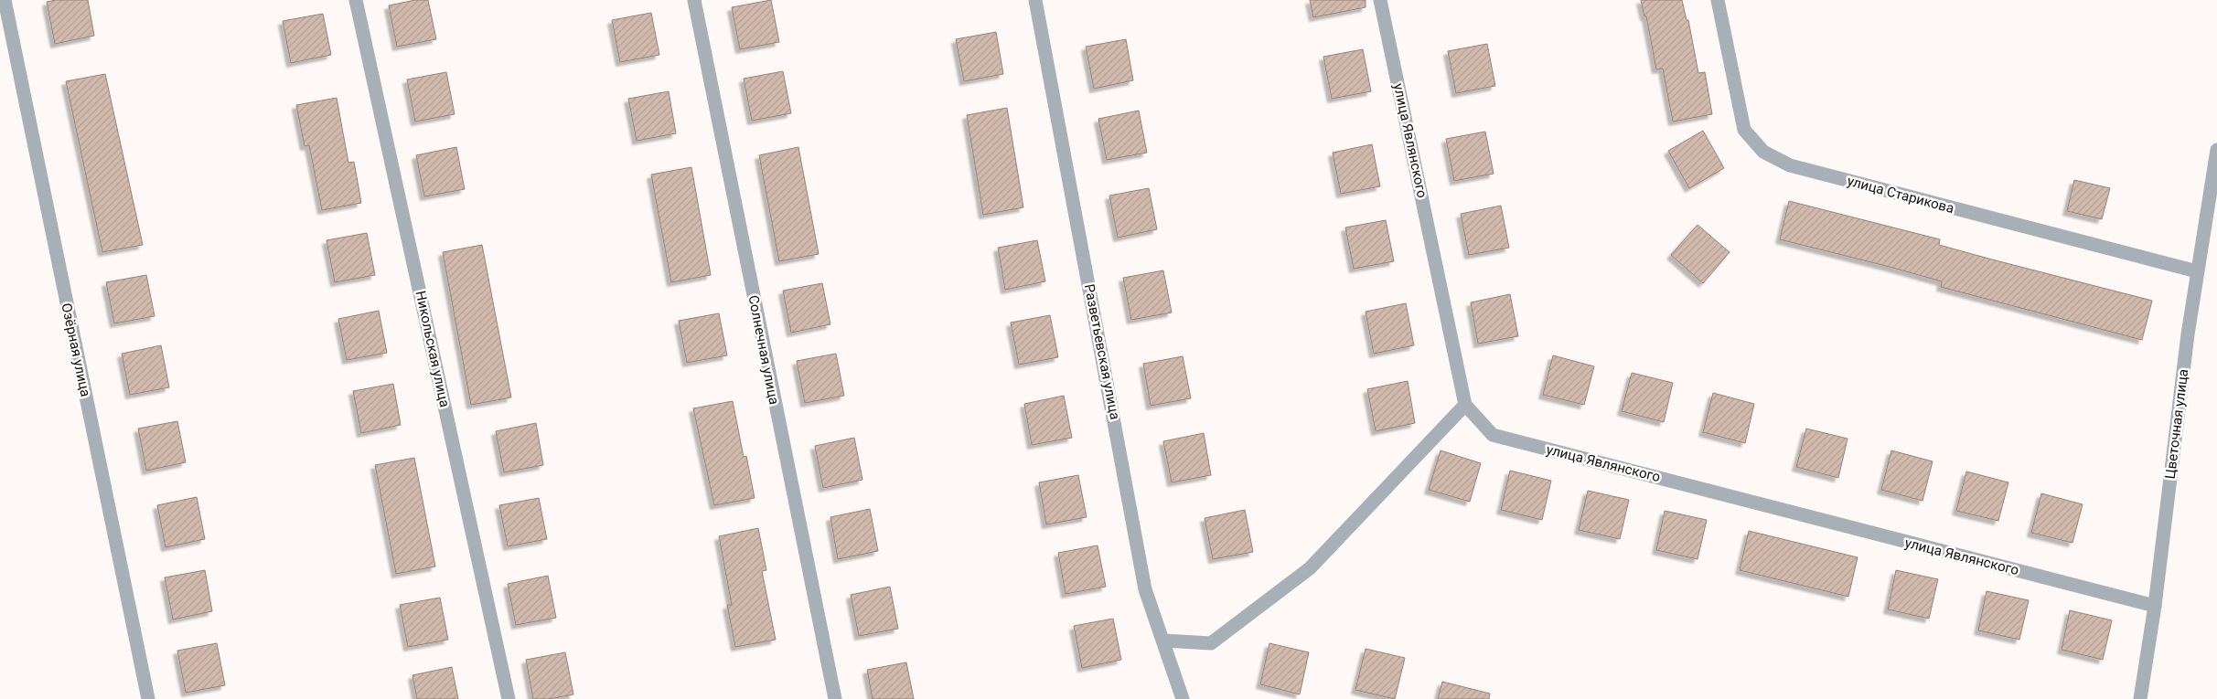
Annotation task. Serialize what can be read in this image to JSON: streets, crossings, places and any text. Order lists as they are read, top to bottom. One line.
{"streets":{"street":["улица Являнского","улица Старикова","Никольская улица","Озёрная улица","Солнечная улица","Разветьевская улица","Цветочная улица"]},"crossings":[["улица Являнского","Цветочная улица"],["улица Старикова","Цветочная улица"]]}
